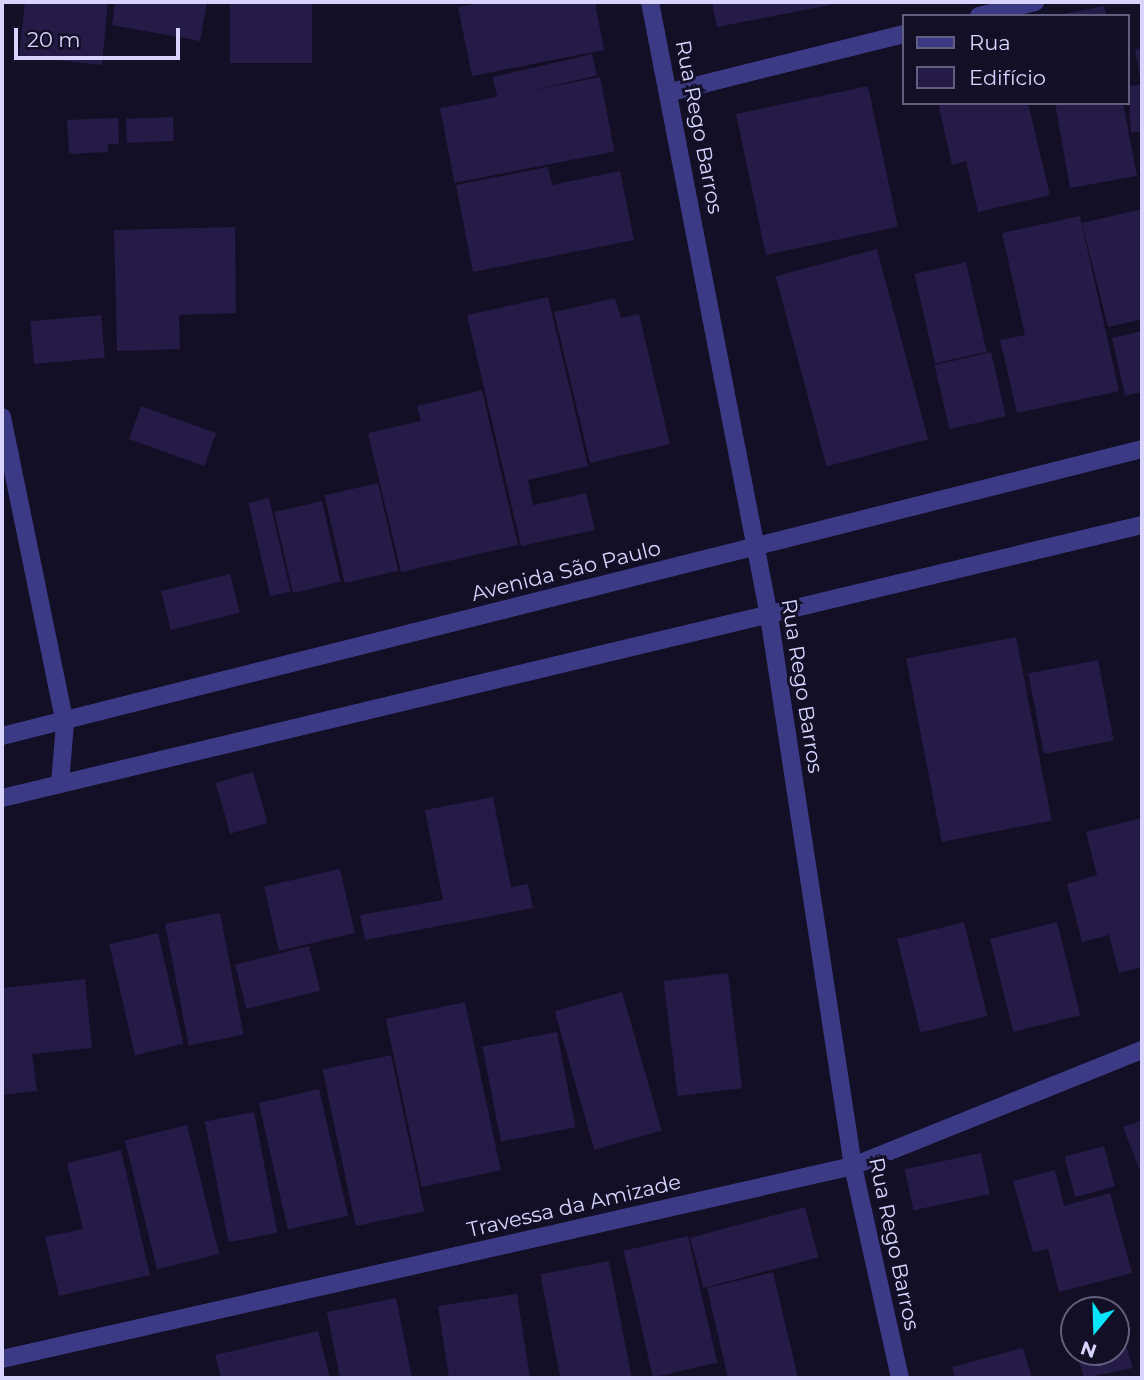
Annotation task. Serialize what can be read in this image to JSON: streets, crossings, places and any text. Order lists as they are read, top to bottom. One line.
{"streets":{"street":["Rua Rego Barros","Avenida São Paulo","Travessa da Amizade"]},"crossings":[["Rua Rego Barros","Avenida São Paulo"],["Rua Rego Barros","Travessa da Amizade"]],"legend":["Rua","Edifício"],"scale_bar":"20 m","north":"bottom"}
